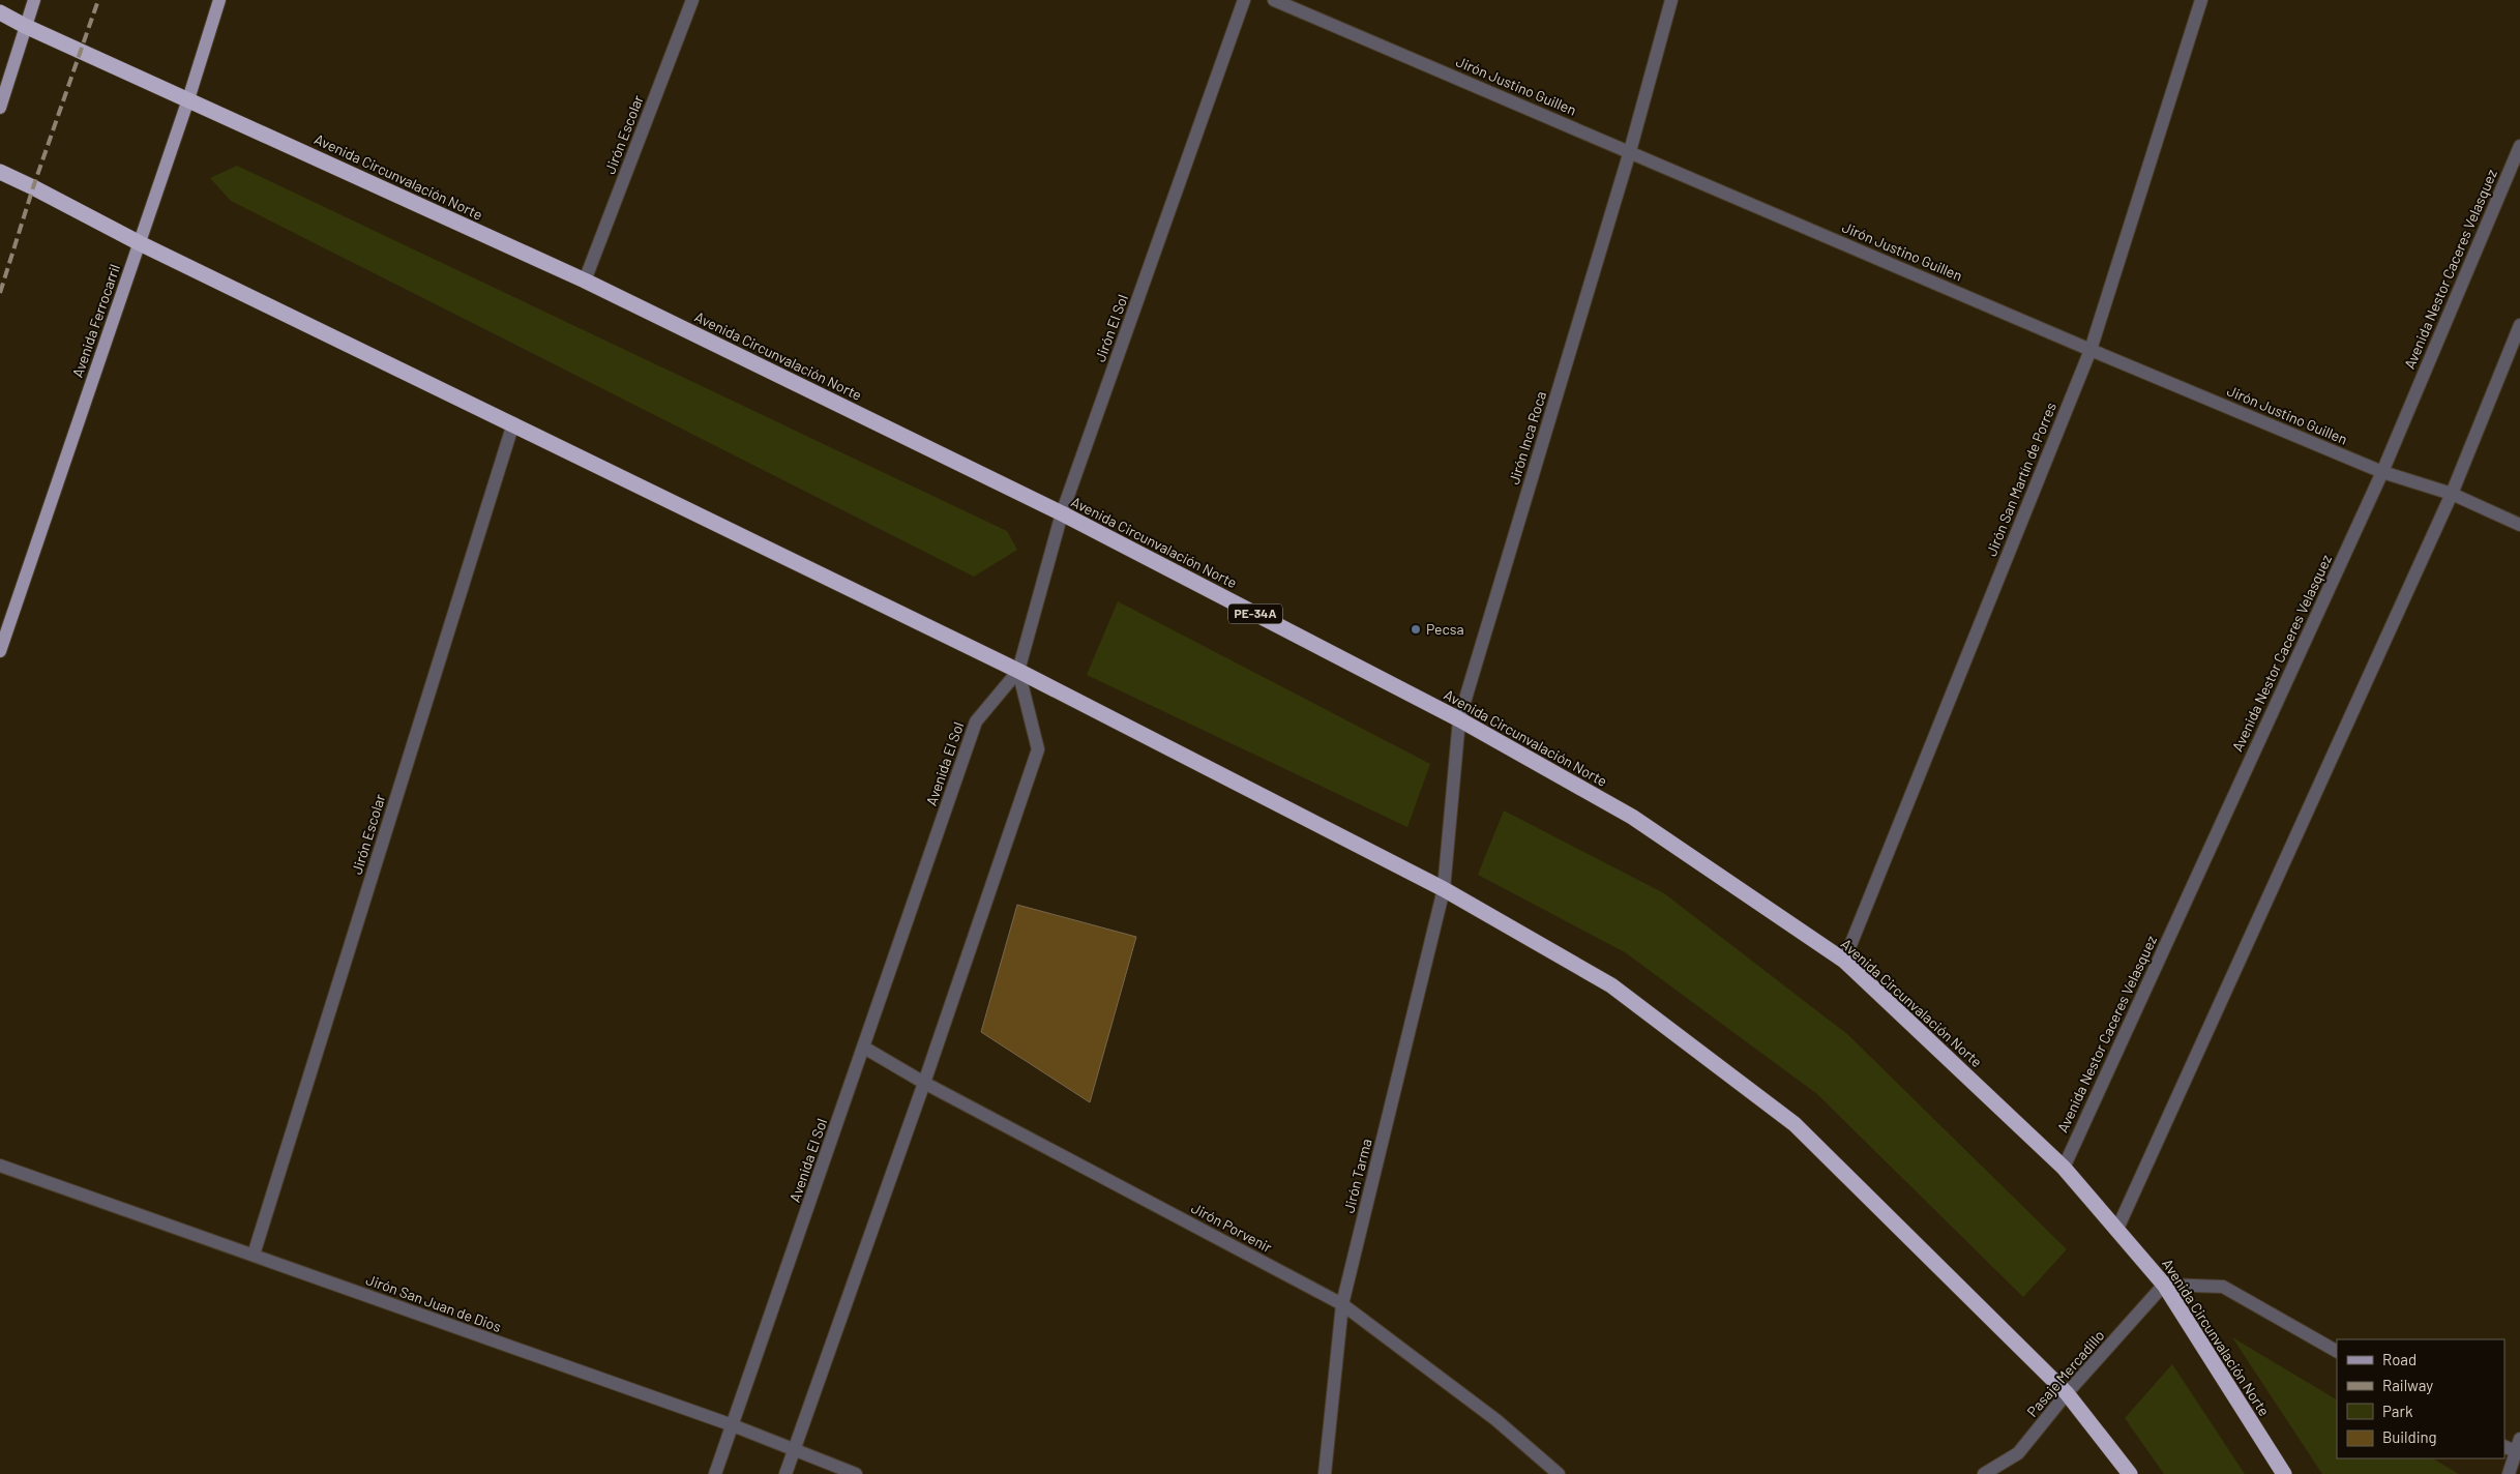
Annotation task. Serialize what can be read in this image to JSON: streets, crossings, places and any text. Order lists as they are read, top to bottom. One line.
{"streets":{"highway":["Avenida Circunvalación Norte","PE-34A"],"main road":["Avenida Ferrocarril"],"street":["Jirón Justino Guillen","Jirón Escolar","Avenida Nestor Caceres Velasquez","Jirón El Sol","Jirón Inca Roca","Jirón San Martín de Porres","Avenida El Sol","Jirón Tarma","Jirón Porvenir","Jirón San Juan de Dios","Pasaje Mercadillo"]},"crossings":[["Jirón Justino Guillen","Avenida Nestor Caceres Velasquez"],["Jirón Justino Guillen","Jirón Inca Roca"],["Jirón Justino Guillen","Jirón San Martín de Porres"],["Jirón Escolar","Avenida Circunvalación Norte"],["Jirón Escolar","Jirón San Juan de Dios"],["Avenida Circunvalación Norte","Avenida Nestor Caceres Velasquez"],["Avenida Circunvalación Norte","Avenida Ferrocarril"],["Avenida Circunvalación Norte","Jirón El Sol"],["Avenida Circunvalación Norte","Jirón Inca Roca"],["Avenida Circunvalación Norte","Jirón San Martín de Porres"],["Avenida Circunvalación Norte","Pasaje Mercadillo"],["Jirón El Sol","Avenida El Sol"],["Jirón Inca Roca","Jirón Tarma"],["Avenida El Sol","Jirón Porvenir"],["Avenida El Sol","Jirón San Juan de Dios"],["Jirón Tarma","Jirón Porvenir"]],"places":["Pecsa"],"legend":["Road","Railway","Park","Building"]}
